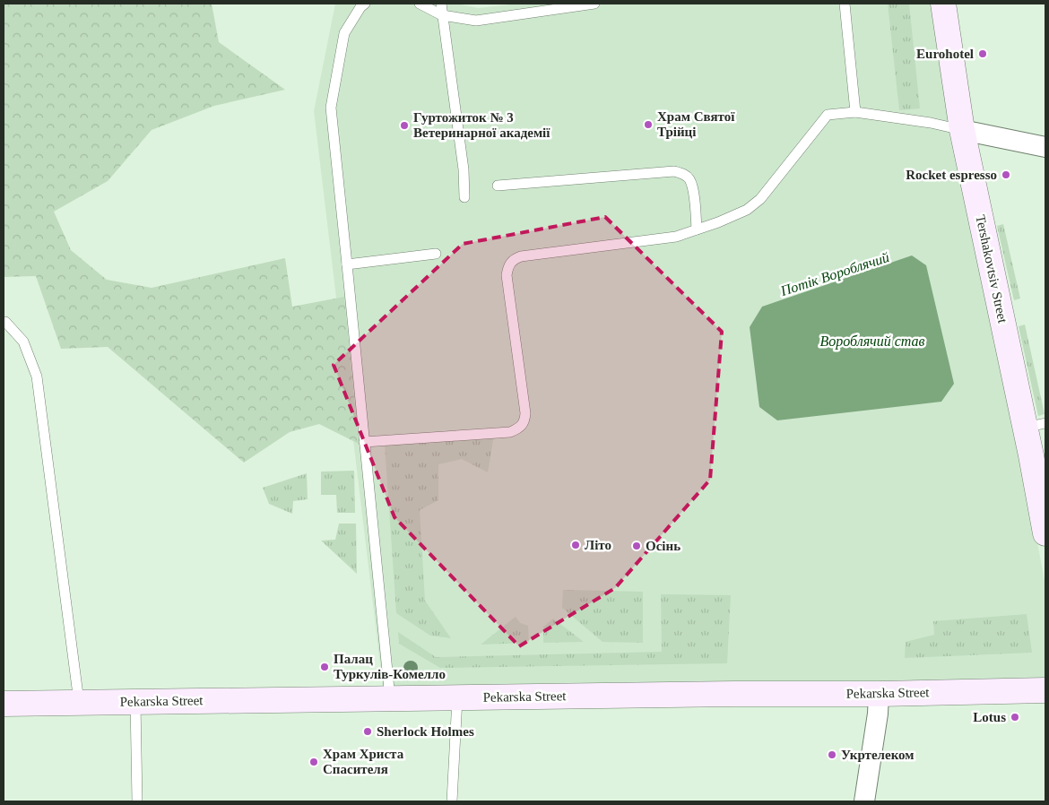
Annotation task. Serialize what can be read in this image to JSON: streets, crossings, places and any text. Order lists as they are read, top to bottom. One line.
{"streets":{"street":["Tershakovtsiv Street","Pekarska Street"]},"water":["Потік Вороблячий","Вороблячий став"],"places":["Eurohotel","Храм Святої Трійці","Гуртожиток № 3 Ветеринарної академії","Rocket espresso","Літо","Осінь","Палац Туркулів-Комелло","Lotus","Sherlock Holmes","Укртелеком","Храм Христа Спасителя"]}
